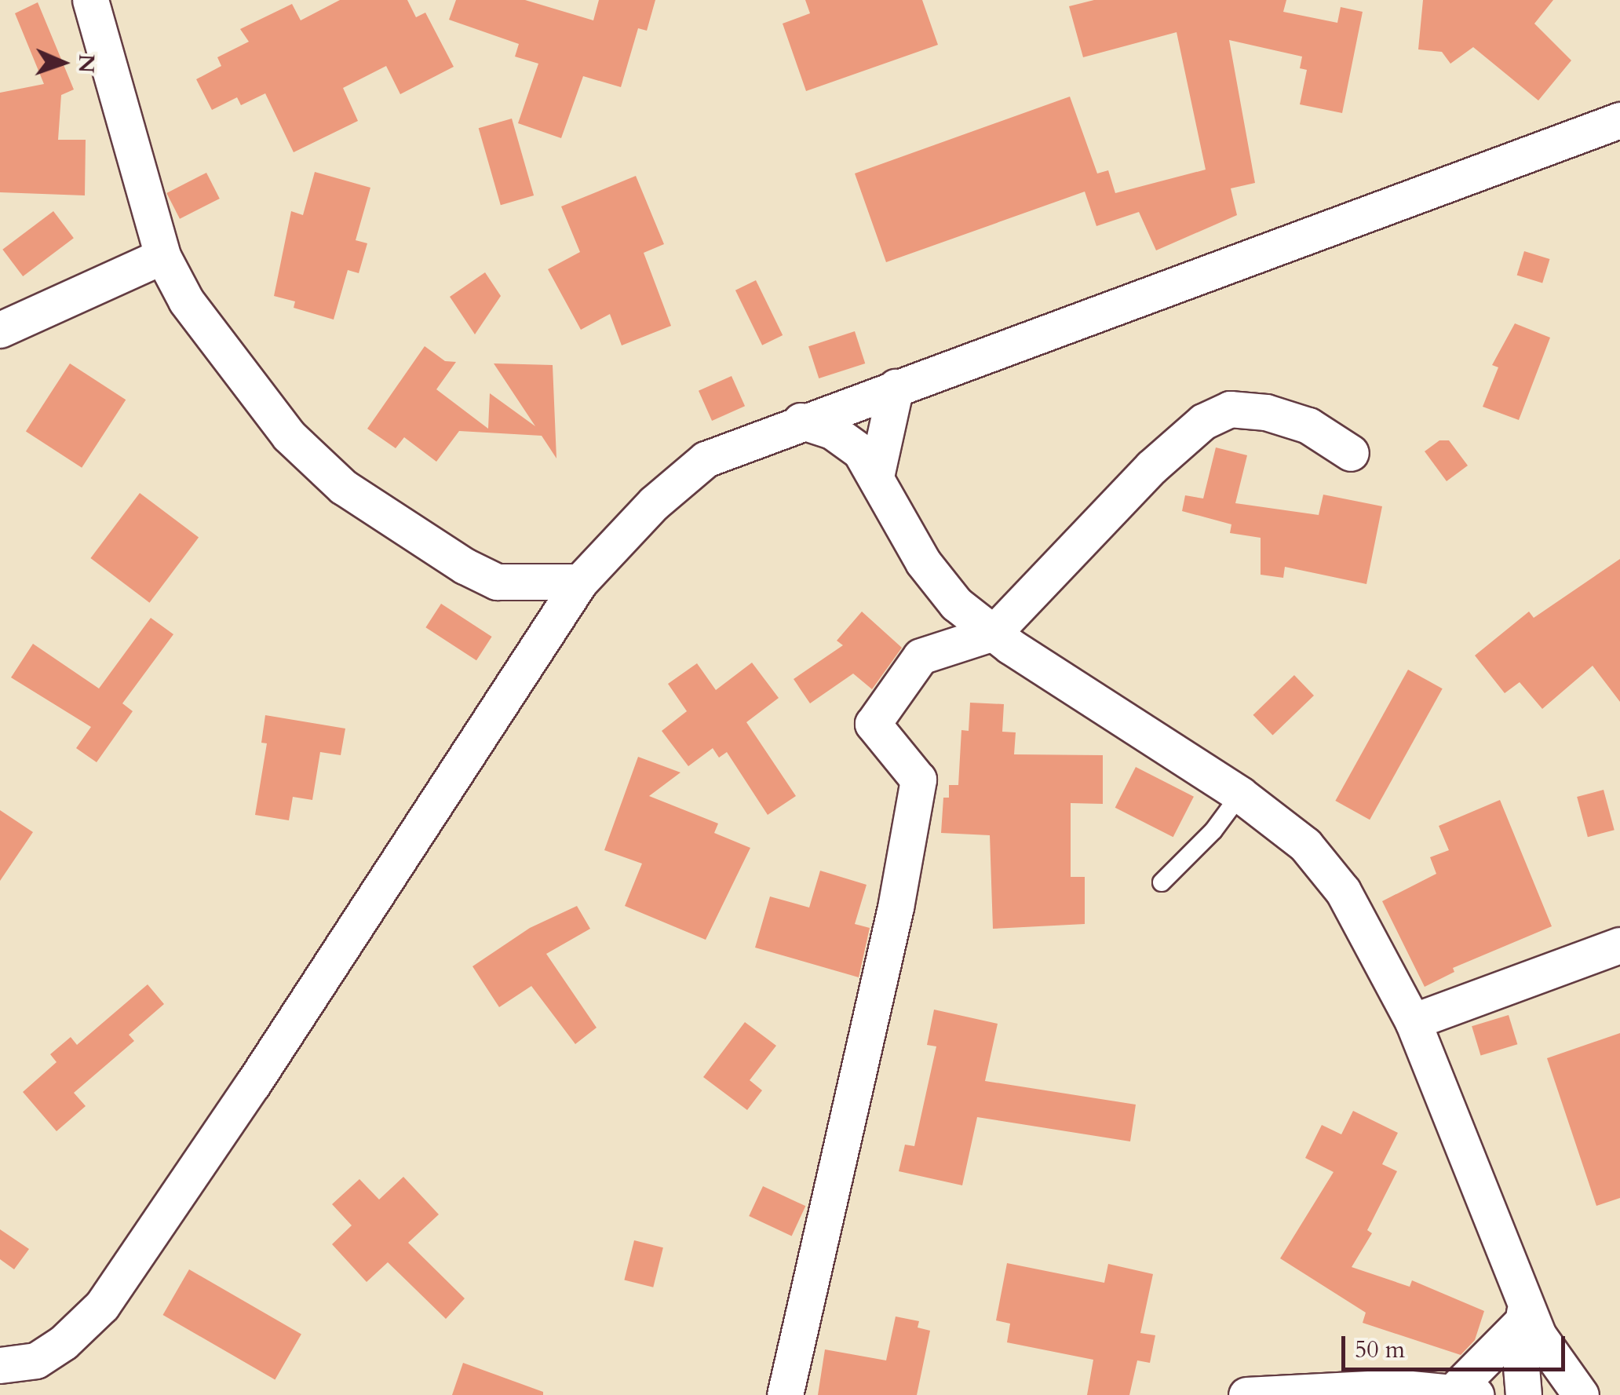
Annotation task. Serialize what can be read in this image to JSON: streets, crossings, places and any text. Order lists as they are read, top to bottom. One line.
{"scale_bar":"50 m","north":"right"}
